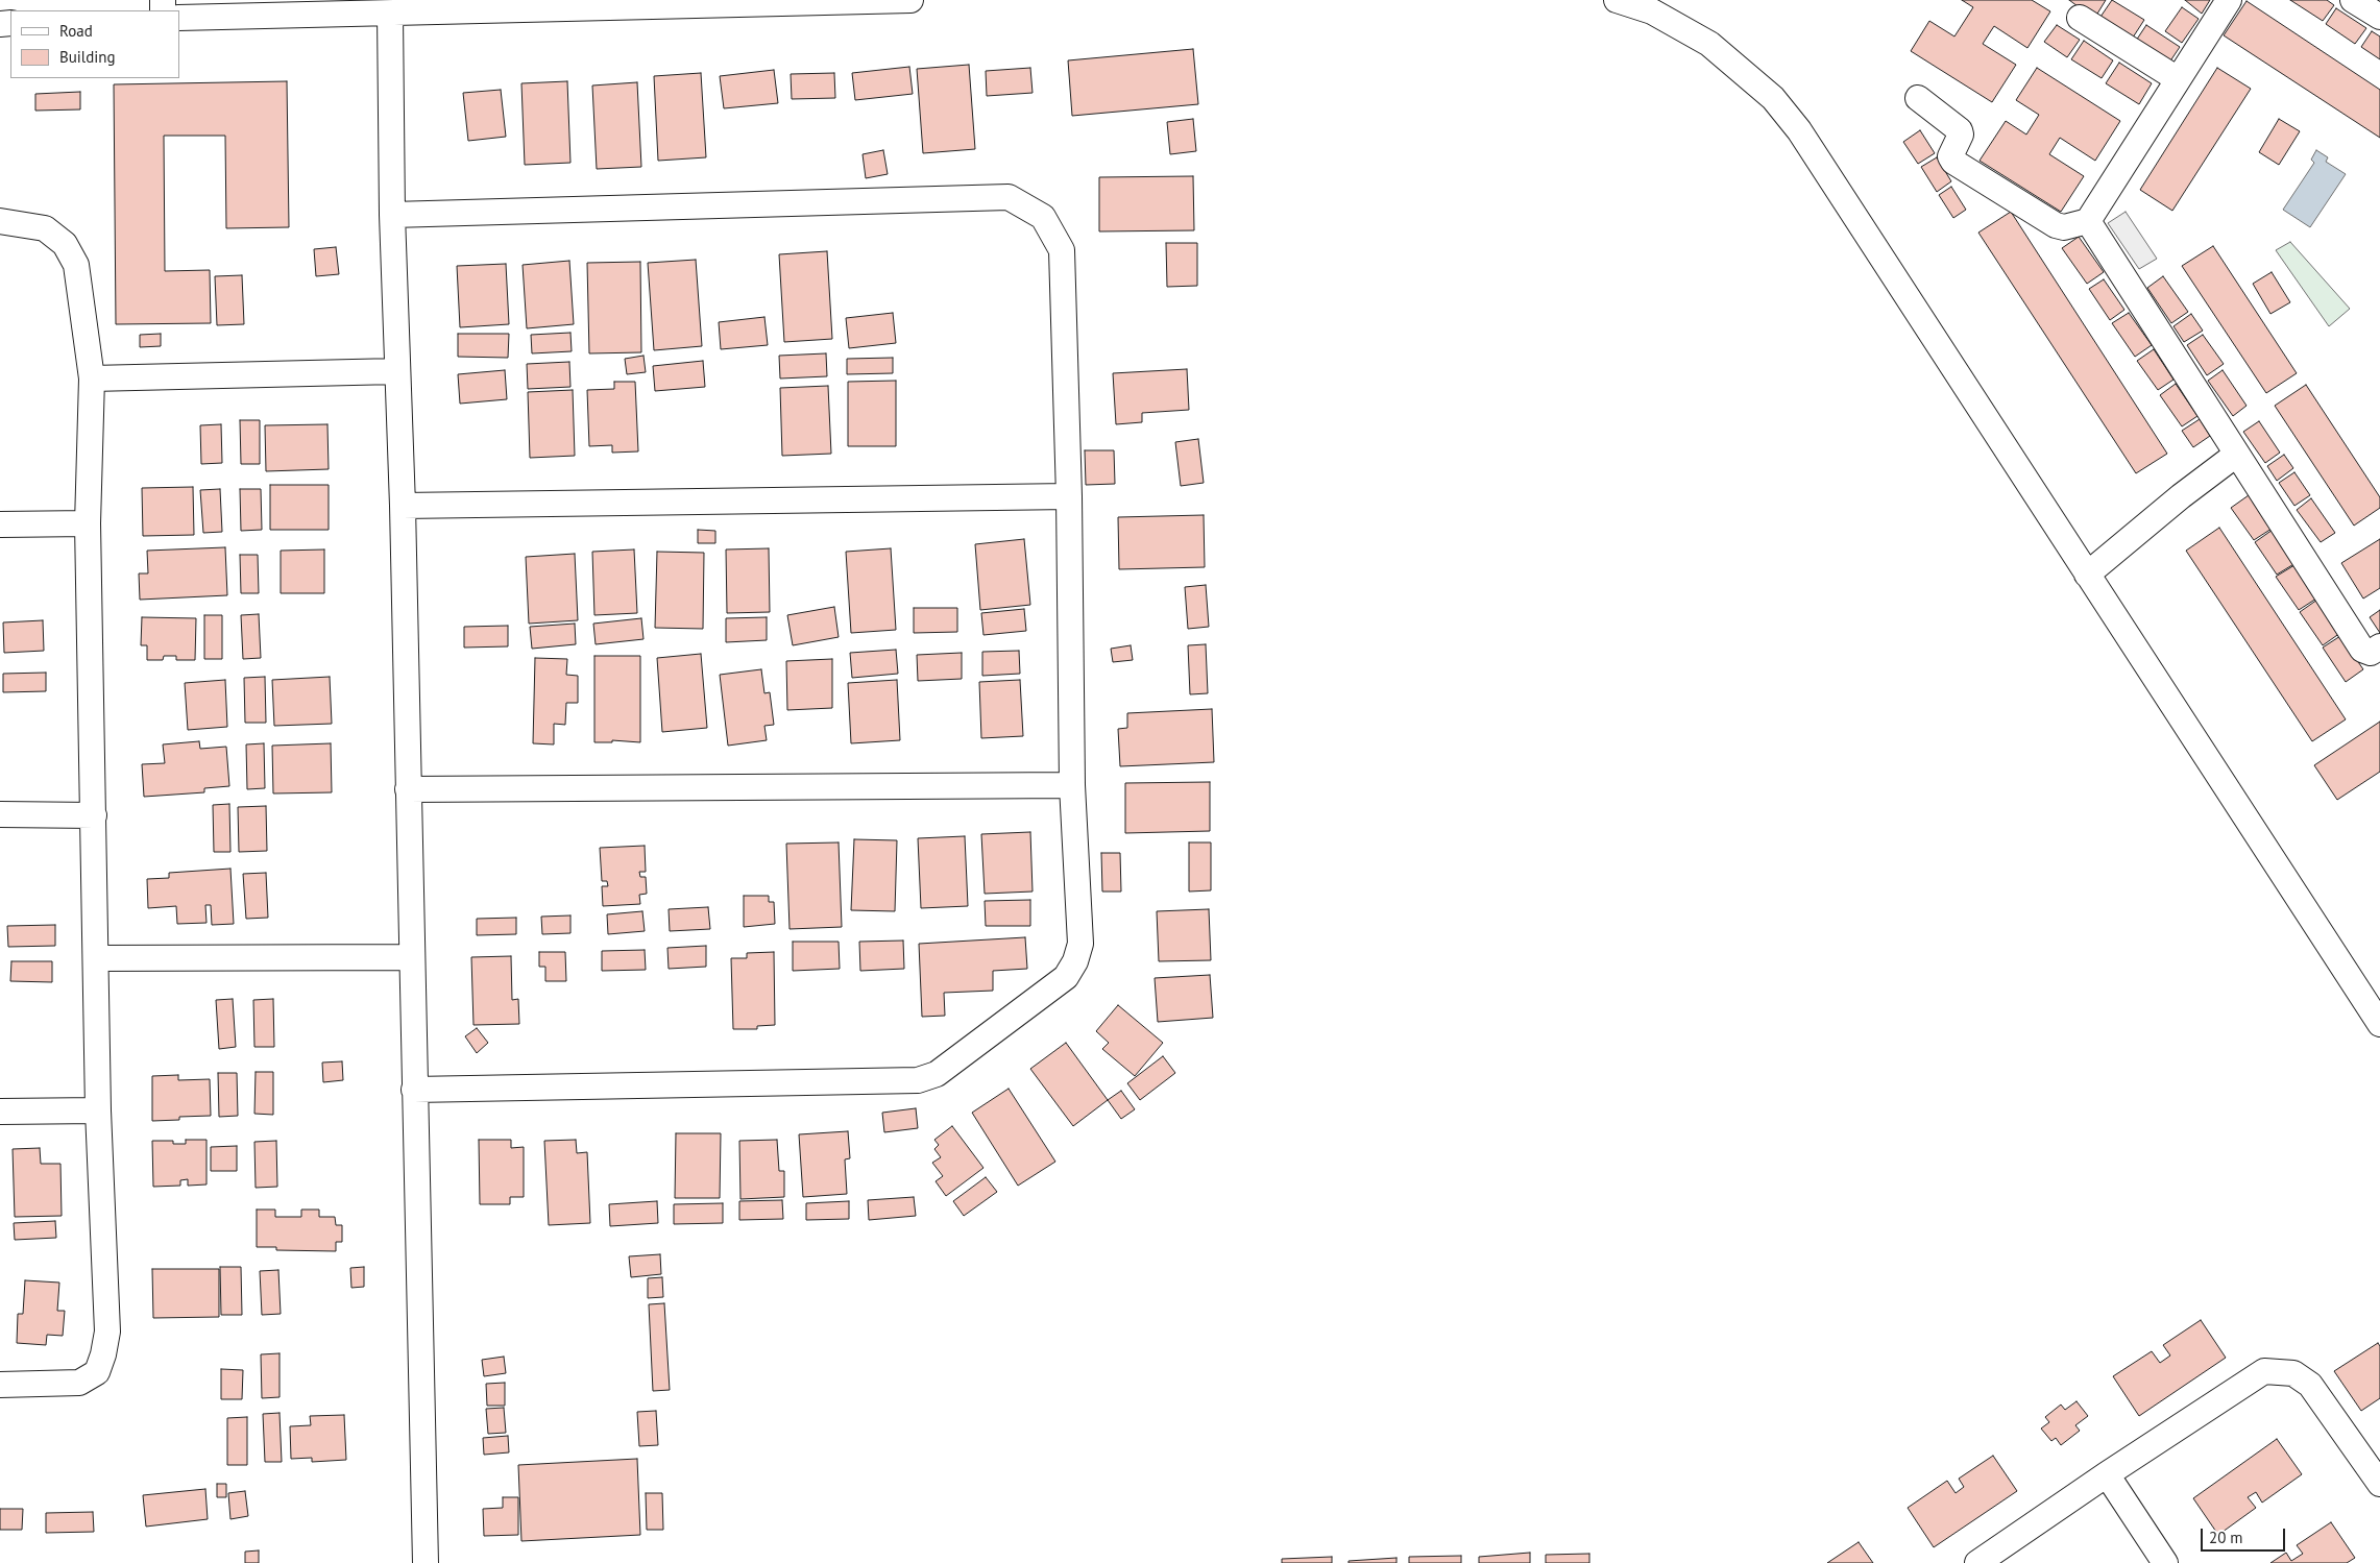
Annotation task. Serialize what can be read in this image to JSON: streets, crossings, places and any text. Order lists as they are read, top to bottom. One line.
{"legend":["Road","Building"],"scale_bar":"20 m"}
